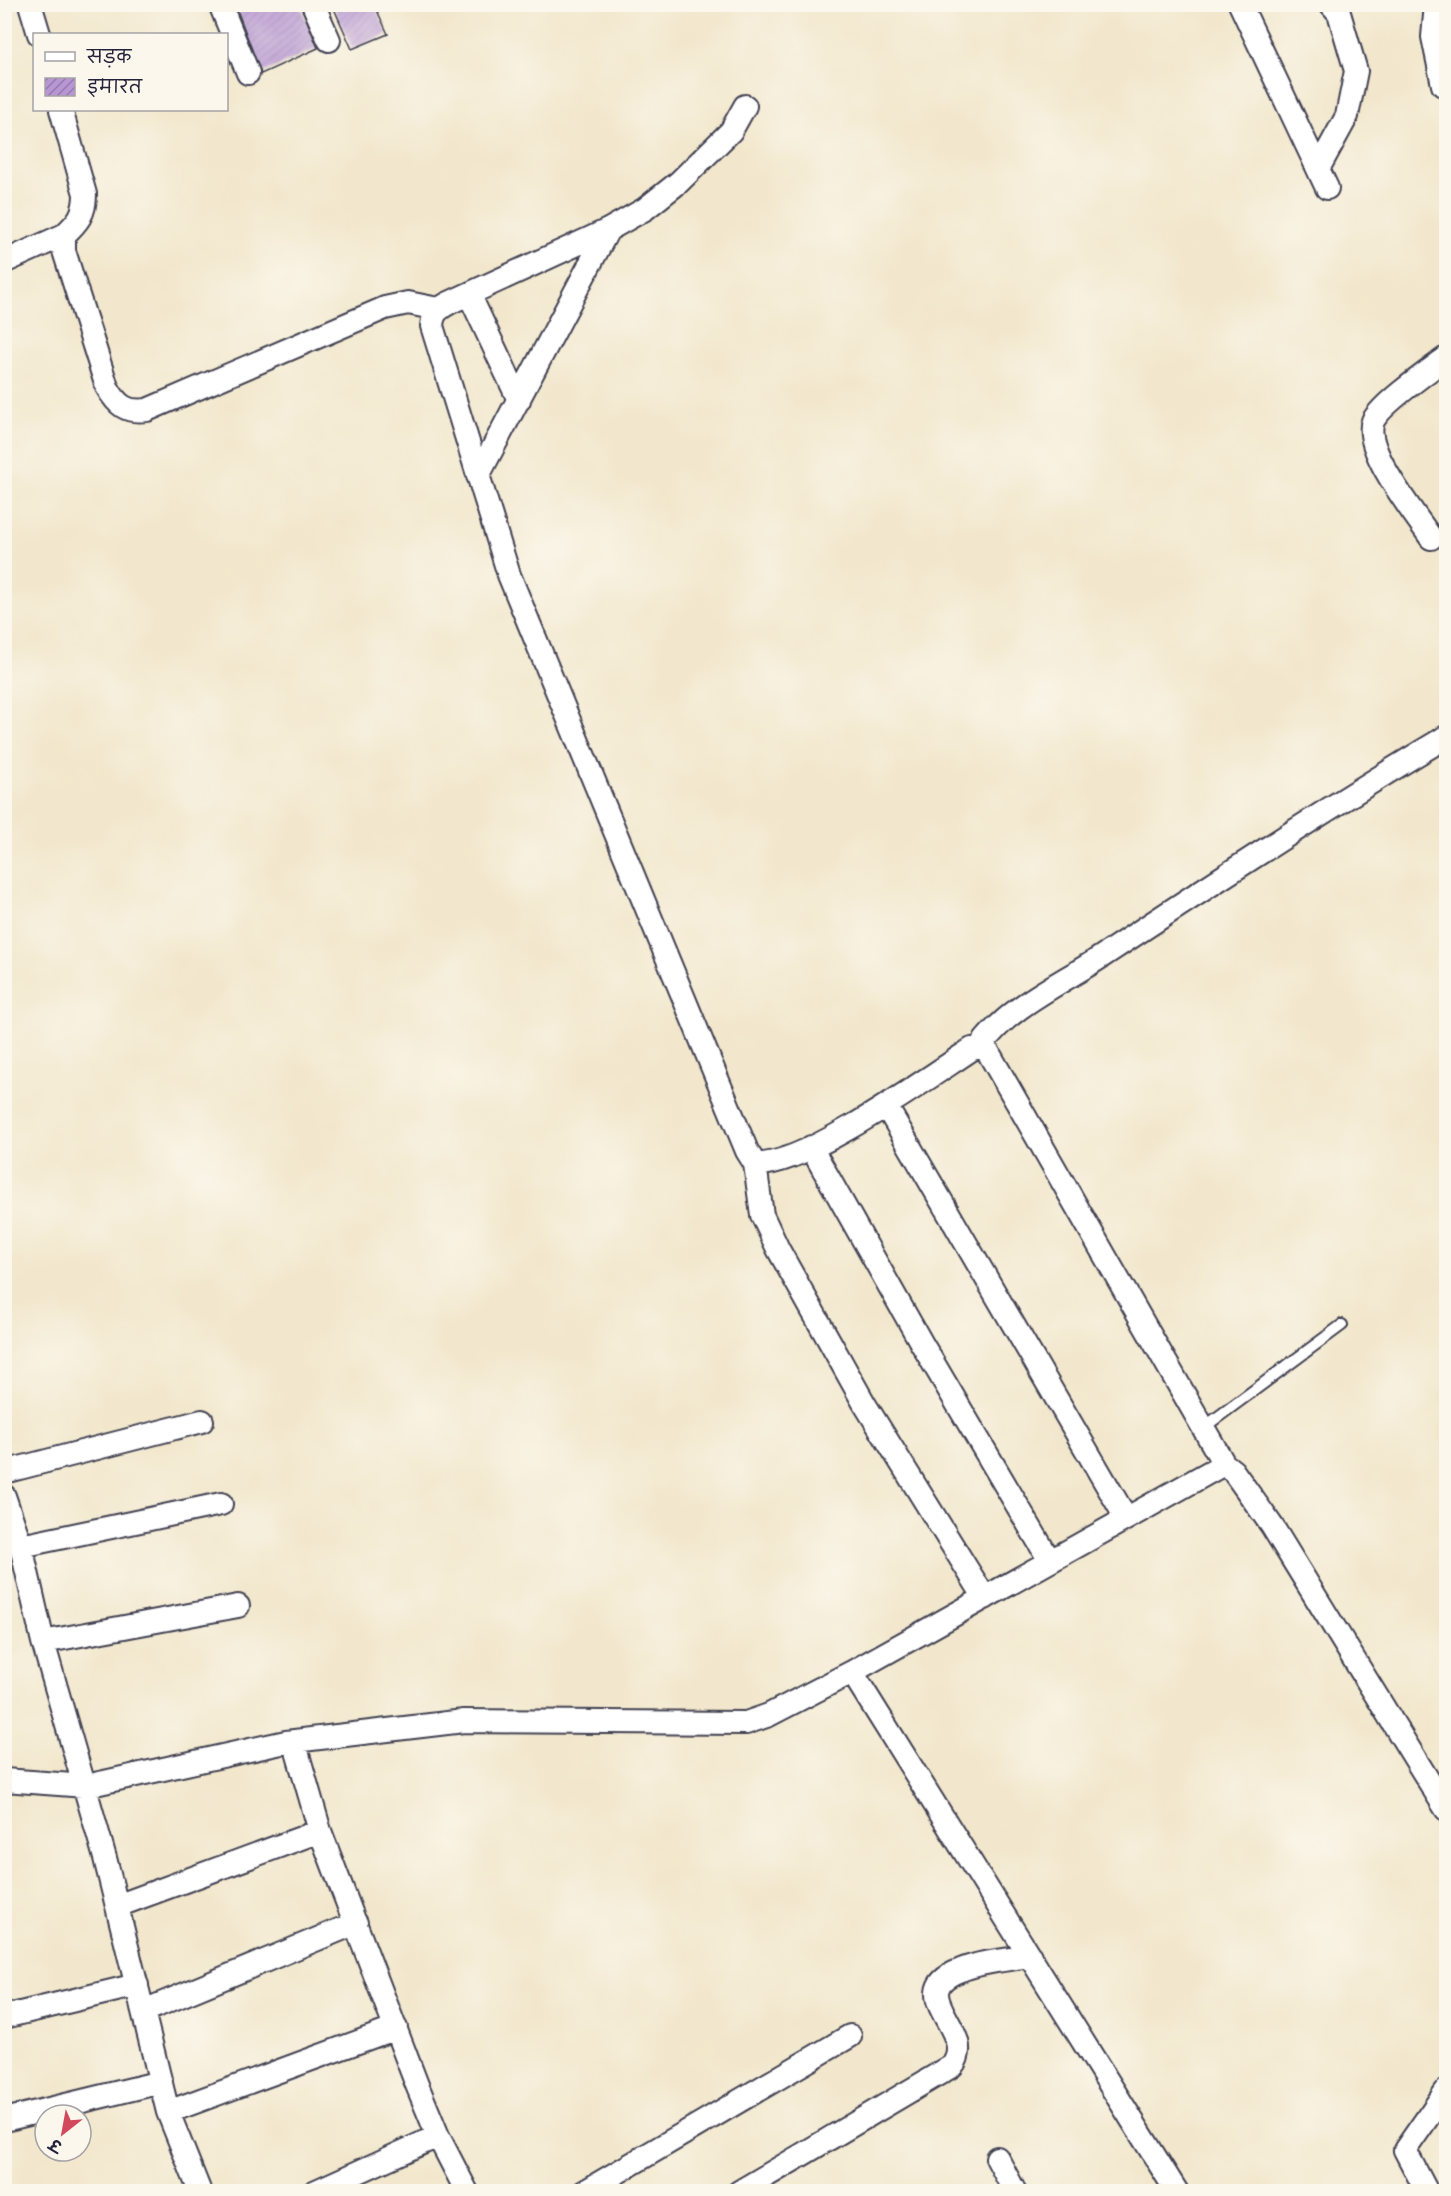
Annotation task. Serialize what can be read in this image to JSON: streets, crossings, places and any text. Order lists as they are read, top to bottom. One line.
{"legend":["सड़क","इमारत"],"north":"bottom left"}
